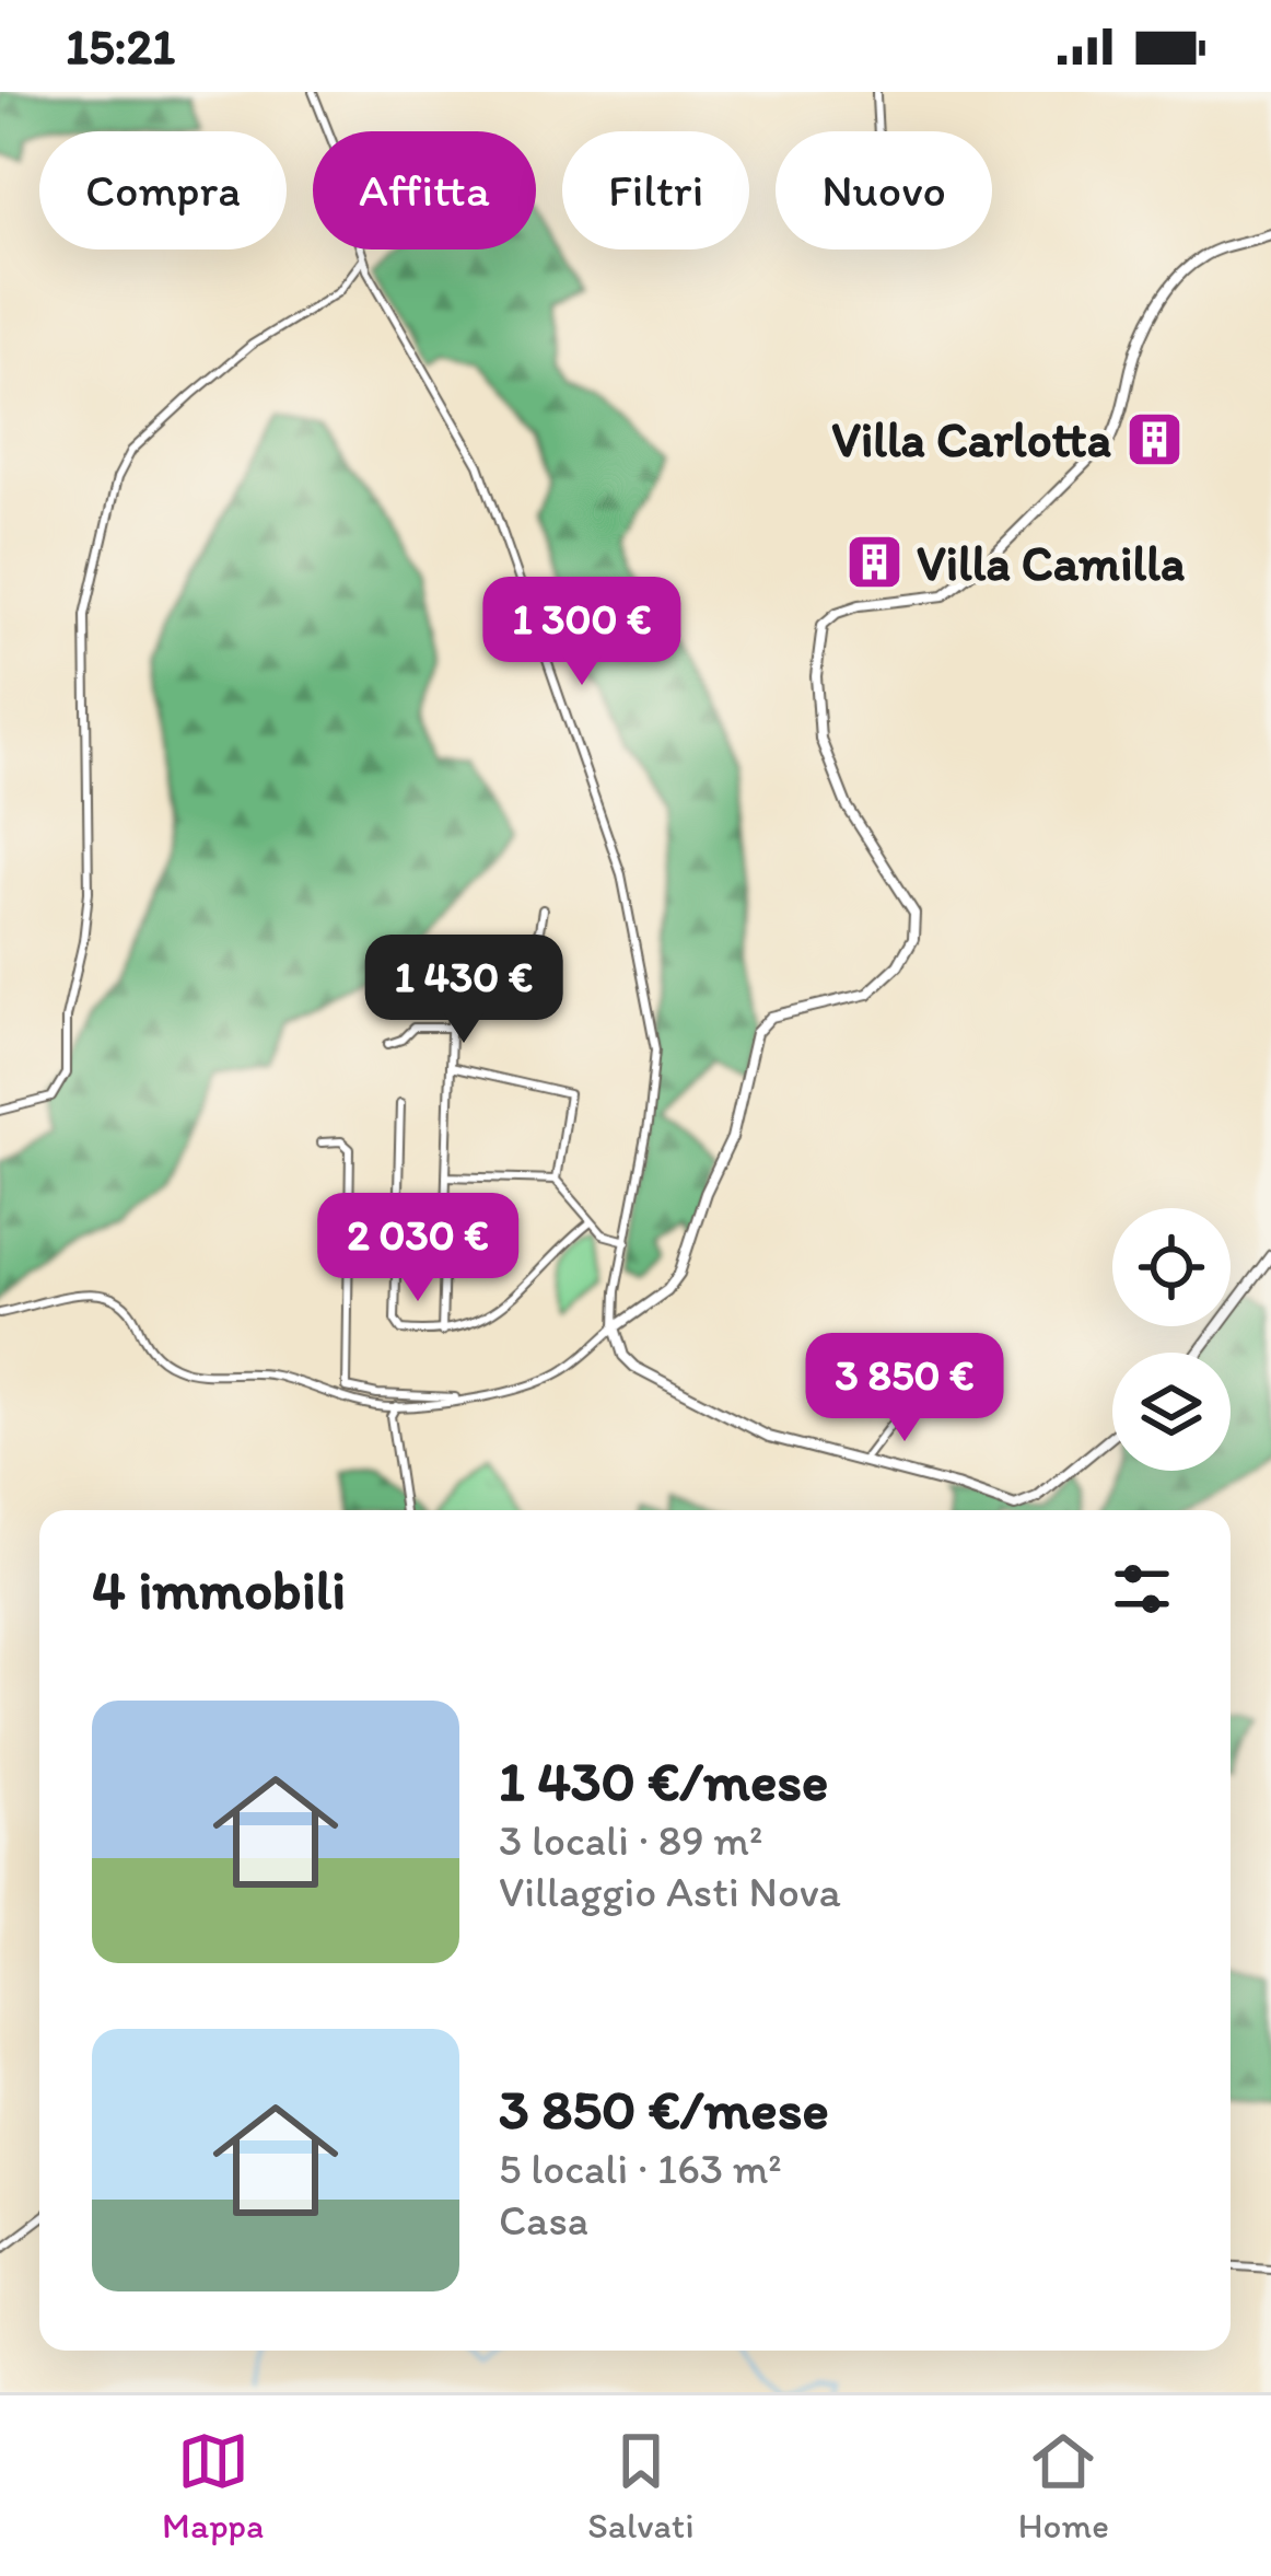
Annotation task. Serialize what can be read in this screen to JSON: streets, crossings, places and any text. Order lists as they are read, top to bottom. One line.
{"places":{"building":["Villa Carlotta","Villa Camilla"]},"page":{"status":"15:21","chip":["Compra","Affitta","Filtri","Nuovo"],"price":["1 300 €","1 430 €","2 030 €","3 850 €"],"heading":"4 immobili","list":[{"name":"1 430 €/mese","note":"3 locali · 89 m² · Villaggio Asti Nova"},{"name":"3 850 €/mese","note":"5 locali · 163 m² · Casa"}],"tabs":["Mappa","Salvati","Home"]}}
